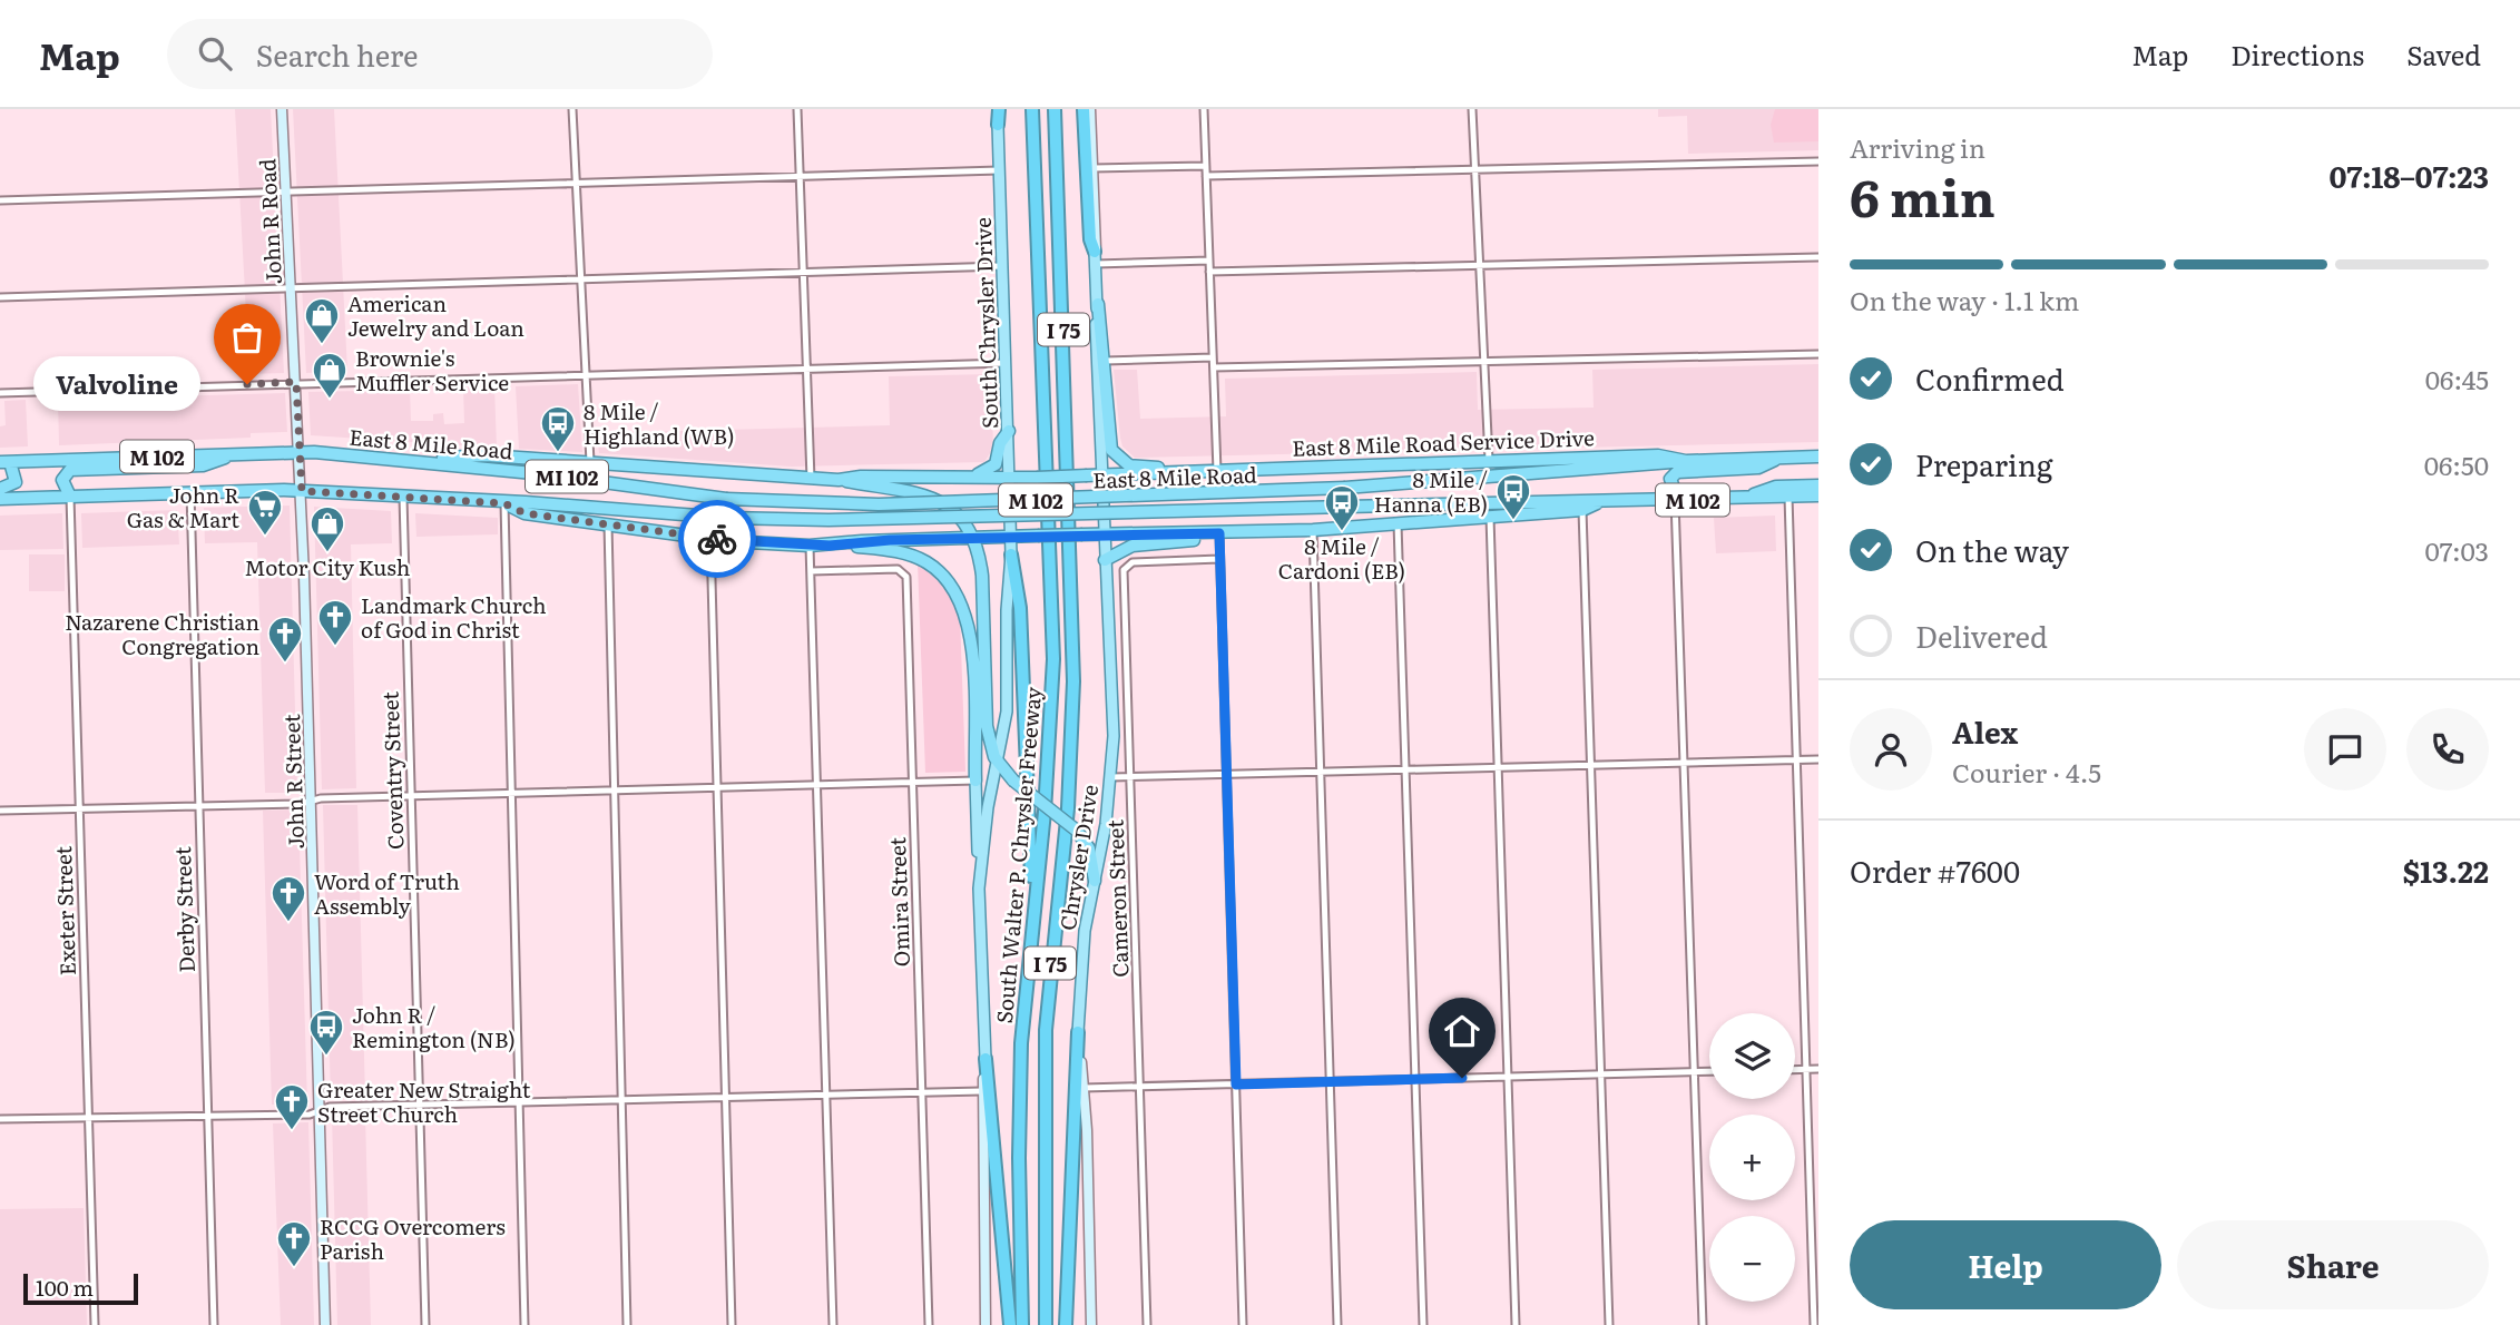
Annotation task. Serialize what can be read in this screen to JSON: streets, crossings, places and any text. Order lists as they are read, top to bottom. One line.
{"streets":{"highway":["I 75","East 8 Mile Road Service Drive","East 8 Mile Road","M 102","MI 102","South Walter P. Chrysler Freeway"],"main road":["John R Road","South Chrysler Drive","John R Street","Chrysler Drive"],"street":["Coventry Street","Cameron Street","Omira Street","Derby Street","Exeter Street"]},"crossings":[["John R Road","East 8 Mile Road"],["John R Road","M 102"],["John R Road","John R Street"],["South Chrysler Drive","East 8 Mile Road Service Drive"],["South Chrysler Drive","East 8 Mile Road"],["East 8 Mile Road Service Drive","East 8 Mile Road"],["East 8 Mile Road Service Drive","Chrysler Drive"],["East 8 Mile Road","M 102"],["East 8 Mile Road","MI 102"],["East 8 Mile Road","Chrysler Drive"],["M 102","MI 102"],["M 102","Coventry Street"],["M 102","John R Street"],["M 102","Derby Street"],["M 102","Exeter Street"]],"places":{"shop":["American Jewelry and Loan","Brownie's Muffler Service","Motor City Kush"],"other":["Valvoline"],"bus stop":["8 Mile / Highland (WB)","8 Mile / Hanna (EB)","8 Mile / Cardoni (EB)","John R / Remington (NB)"],"supermarket":["John R Gas & Mart"],"church":["Landmark Church of God in Christ","Nazarene Christian Congregation","Word of Truth Assembly","Greater New Straight Street Church","RCCG Overcomers Parish"]},"scale_bar":"100 m","page":{"header":"Map","search":"Search here","nav":["Map","Directions","Saved"],"heading":["6 min","Arriving in","07:18–07:23"],"panel":["Alex","Courier · 4.5","Order #7600","$13.22"],"bar":"On the way · 1.1 km","list":[["Confirmed","06:45"],["Preparing","06:50"],["On the way","07:03"],"Delivered"],"bubble":"Valvoline","map_buttons":["+","−"],"buttons":["Help","Share"],"scale":"100 m"}}
